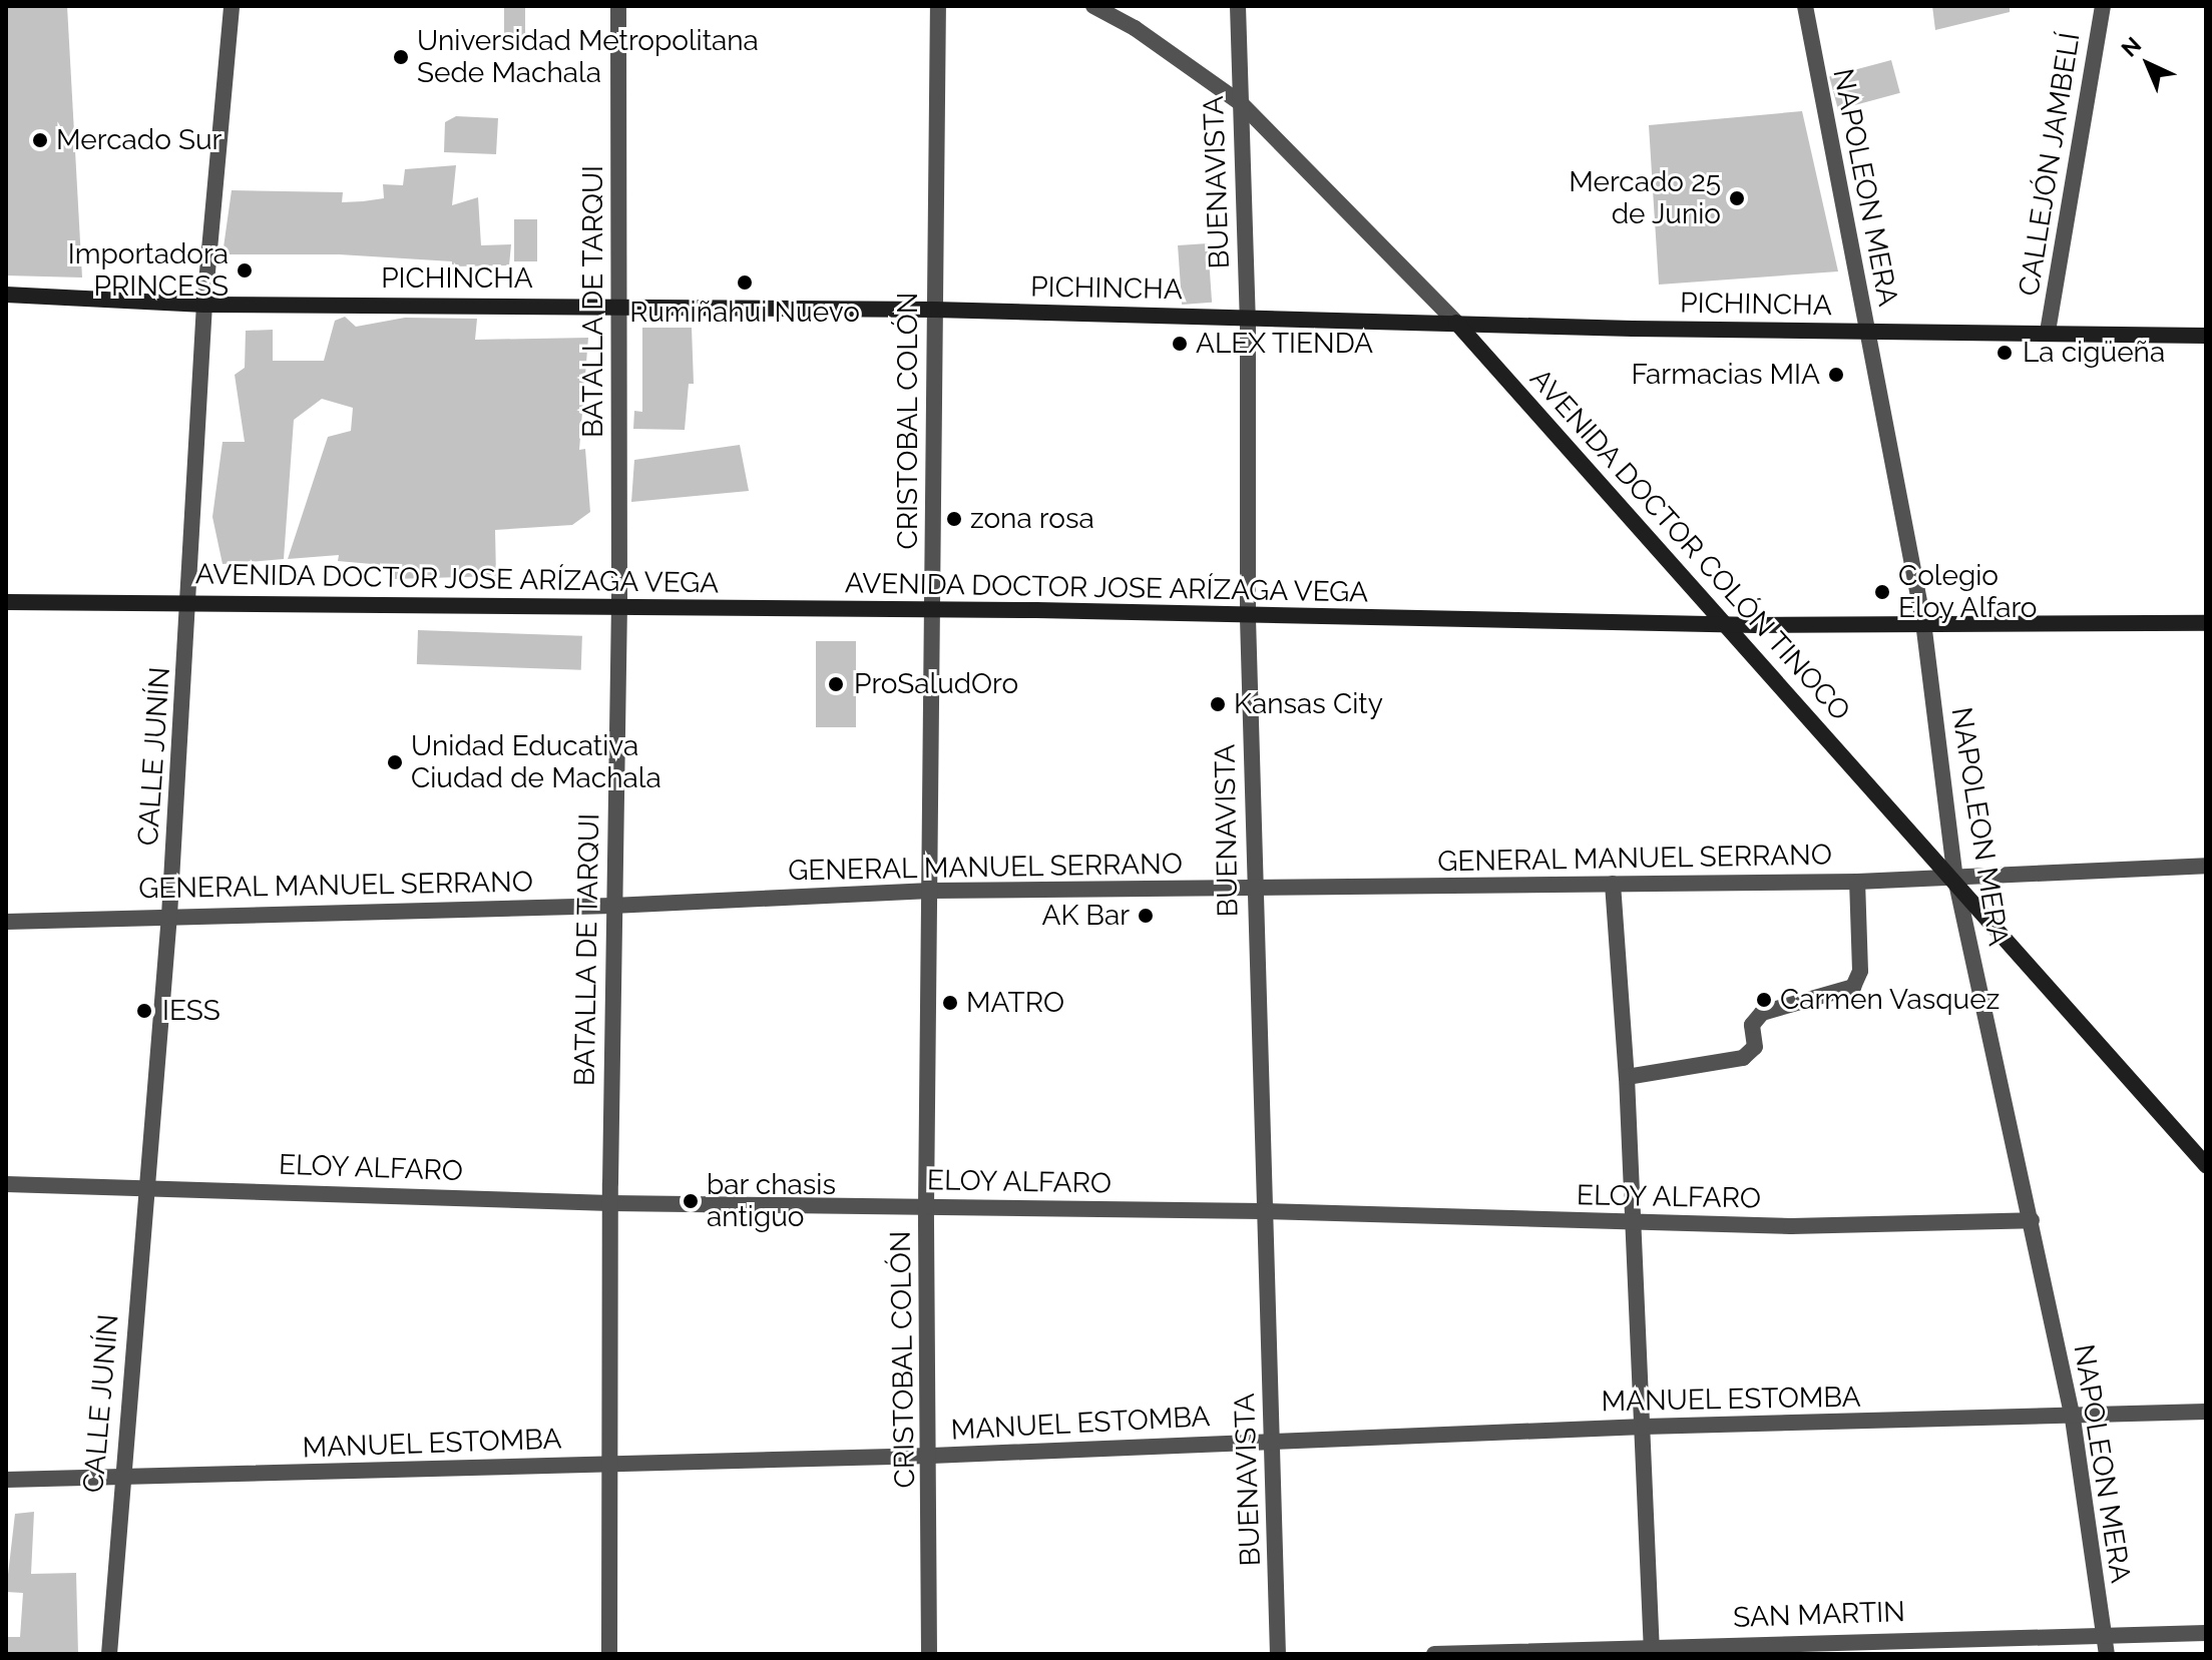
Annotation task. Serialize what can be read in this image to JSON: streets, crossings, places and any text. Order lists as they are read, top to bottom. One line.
{"streets":{"main road":["PICHINCHA","AVENIDA DOCTOR COLÓN TINOCO","AVENIDA DOCTOR JOSE ARÍZAGA VEGA"],"street":["CALLEJÓN JAMBELÍ","BUENAVISTA","NAPOLEON MERA","BATALLA DE TARQUI","CRISTOBAL COLÓN","CALLE JUNÍN","GENERAL MANUEL SERRANO","ELOY ALFARO","MANUEL ESTOMBA","SAN MARTIN"]},"crossings":[["CALLEJÓN JAMBELÍ","PICHINCHA"],["BUENAVISTA","PICHINCHA"],["BUENAVISTA","AVENIDA DOCTOR COLÓN TINOCO"],["BUENAVISTA","AVENIDA DOCTOR JOSE ARÍZAGA VEGA"],["BUENAVISTA","GENERAL MANUEL SERRANO"],["BUENAVISTA","ELOY ALFARO"],["BUENAVISTA","MANUEL ESTOMBA"],["NAPOLEON MERA","PICHINCHA"],["NAPOLEON MERA","AVENIDA DOCTOR COLÓN TINOCO"],["NAPOLEON MERA","AVENIDA DOCTOR JOSE ARÍZAGA VEGA"],["NAPOLEON MERA","GENERAL MANUEL SERRANO"],["NAPOLEON MERA","ELOY ALFARO"],["NAPOLEON MERA","MANUEL ESTOMBA"],["NAPOLEON MERA","SAN MARTIN"],["PICHINCHA","BATALLA DE TARQUI"],["PICHINCHA","CRISTOBAL COLÓN"],["PICHINCHA","AVENIDA DOCTOR COLÓN TINOCO"],["PICHINCHA","CALLE JUNÍN"],["BATALLA DE TARQUI","AVENIDA DOCTOR JOSE ARÍZAGA VEGA"],["BATALLA DE TARQUI","GENERAL MANUEL SERRANO"],["BATALLA DE TARQUI","ELOY ALFARO"],["BATALLA DE TARQUI","MANUEL ESTOMBA"],["CRISTOBAL COLÓN","AVENIDA DOCTOR JOSE ARÍZAGA VEGA"],["CRISTOBAL COLÓN","GENERAL MANUEL SERRANO"],["CRISTOBAL COLÓN","ELOY ALFARO"],["CRISTOBAL COLÓN","MANUEL ESTOMBA"],["AVENIDA DOCTOR COLÓN TINOCO","AVENIDA DOCTOR JOSE ARÍZAGA VEGA"],["AVENIDA DOCTOR COLÓN TINOCO","GENERAL MANUEL SERRANO"],["AVENIDA DOCTOR JOSE ARÍZAGA VEGA","CALLE JUNÍN"],["CALLE JUNÍN","GENERAL MANUEL SERRANO"],["CALLE JUNÍN","ELOY ALFARO"],["CALLE JUNÍN","MANUEL ESTOMBA"]],"places":["Universidad Metropolitana Sede Machala","Mercado Sur","Mercado 25 de Junio","Importadora PRINCESS","Rumiñahui Nuevo","ALEX TIENDA","La cigüeña","Farmacias MIA","zona rosa","Colegio Eloy Alfaro","ProSaludOro","Kansas City","Unidad Educativa Ciudad de Machala","AK Bar","Carmen Vasquez","MATRO","IESS","bar chasis antiguo"],"north":"top left"}
